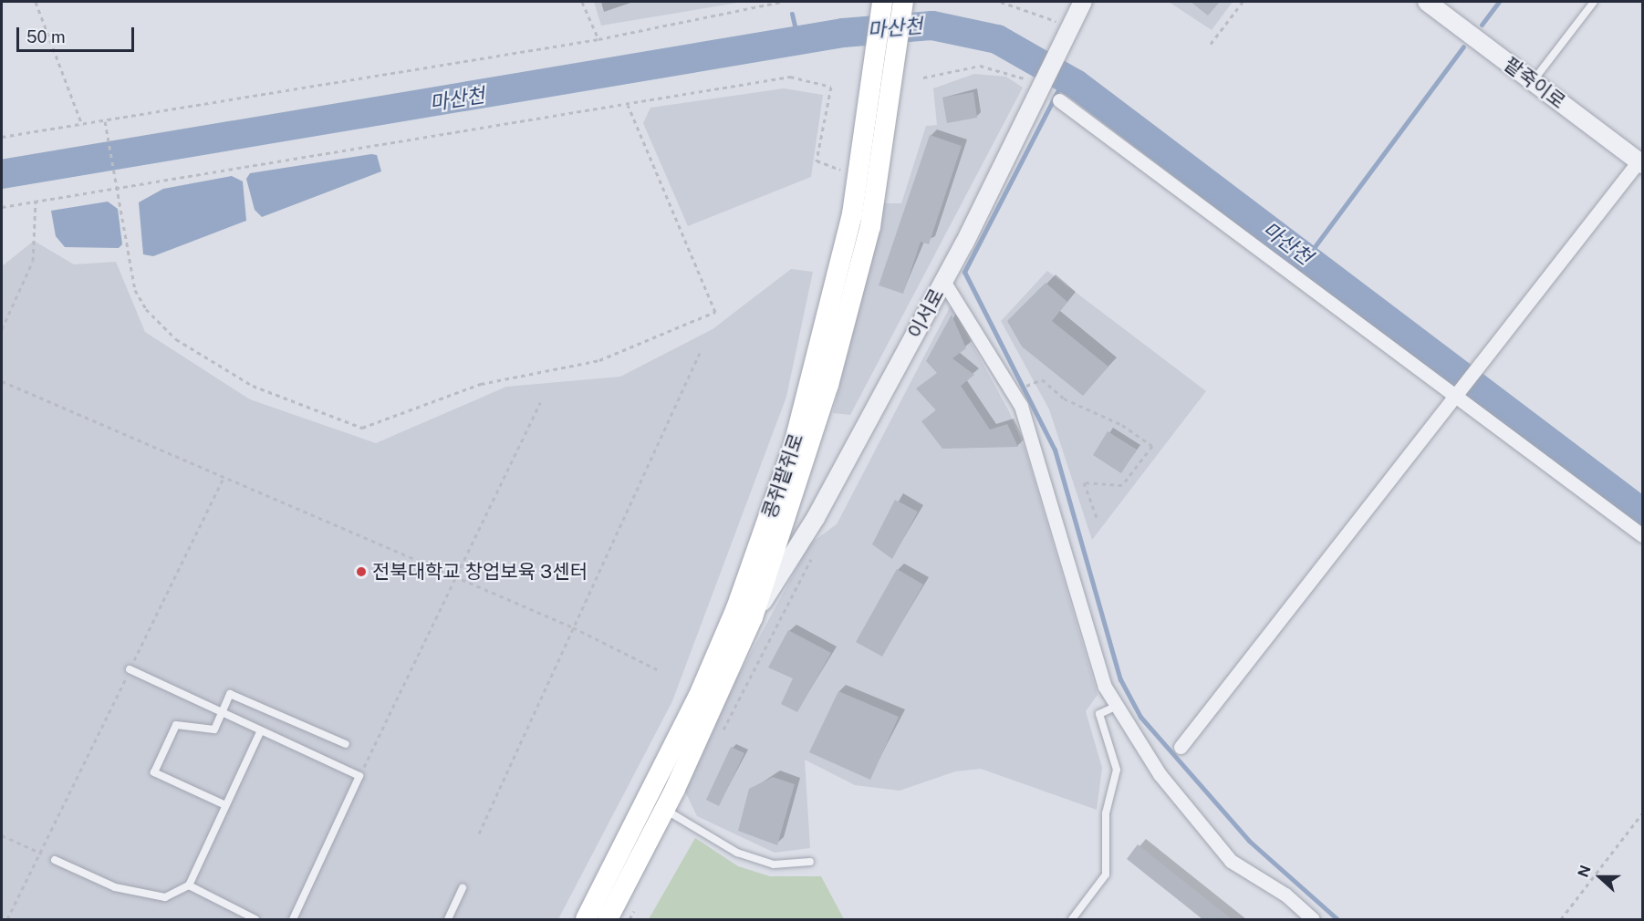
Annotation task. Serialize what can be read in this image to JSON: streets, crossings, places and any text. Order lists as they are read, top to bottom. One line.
{"streets":{"main road":["콩쥐팥쥐로"],"street":["팥죽이로","이서로"]},"crossings":[["이서로","콩쥐팥쥐로"]],"water":["마산천"],"places":["전북대학교 창업보육 3센터"],"scale_bar":"50 m","north":"left"}
